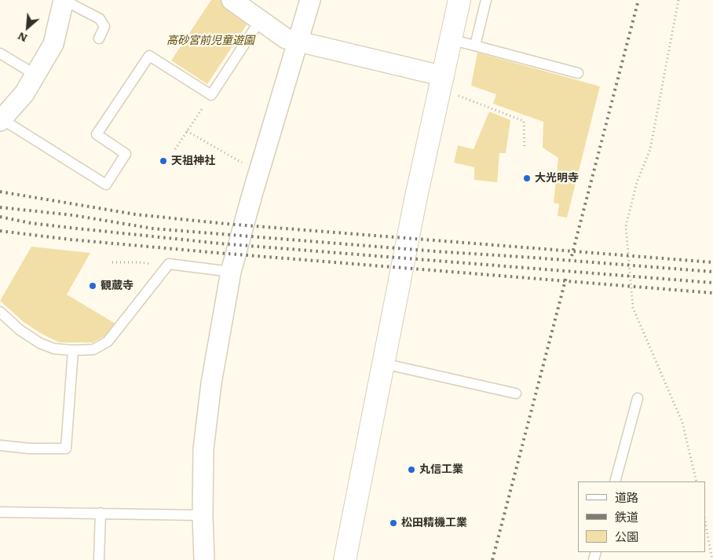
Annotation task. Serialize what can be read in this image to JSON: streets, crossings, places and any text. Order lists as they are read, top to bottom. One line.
{"parks":["高砂宮前児童遊園"],"places":["天祖神社","大光明寺","観蔵寺","丸信工業","松田精機工業"],"legend":["道路","鉄道","公園"],"north":"bottom left"}
